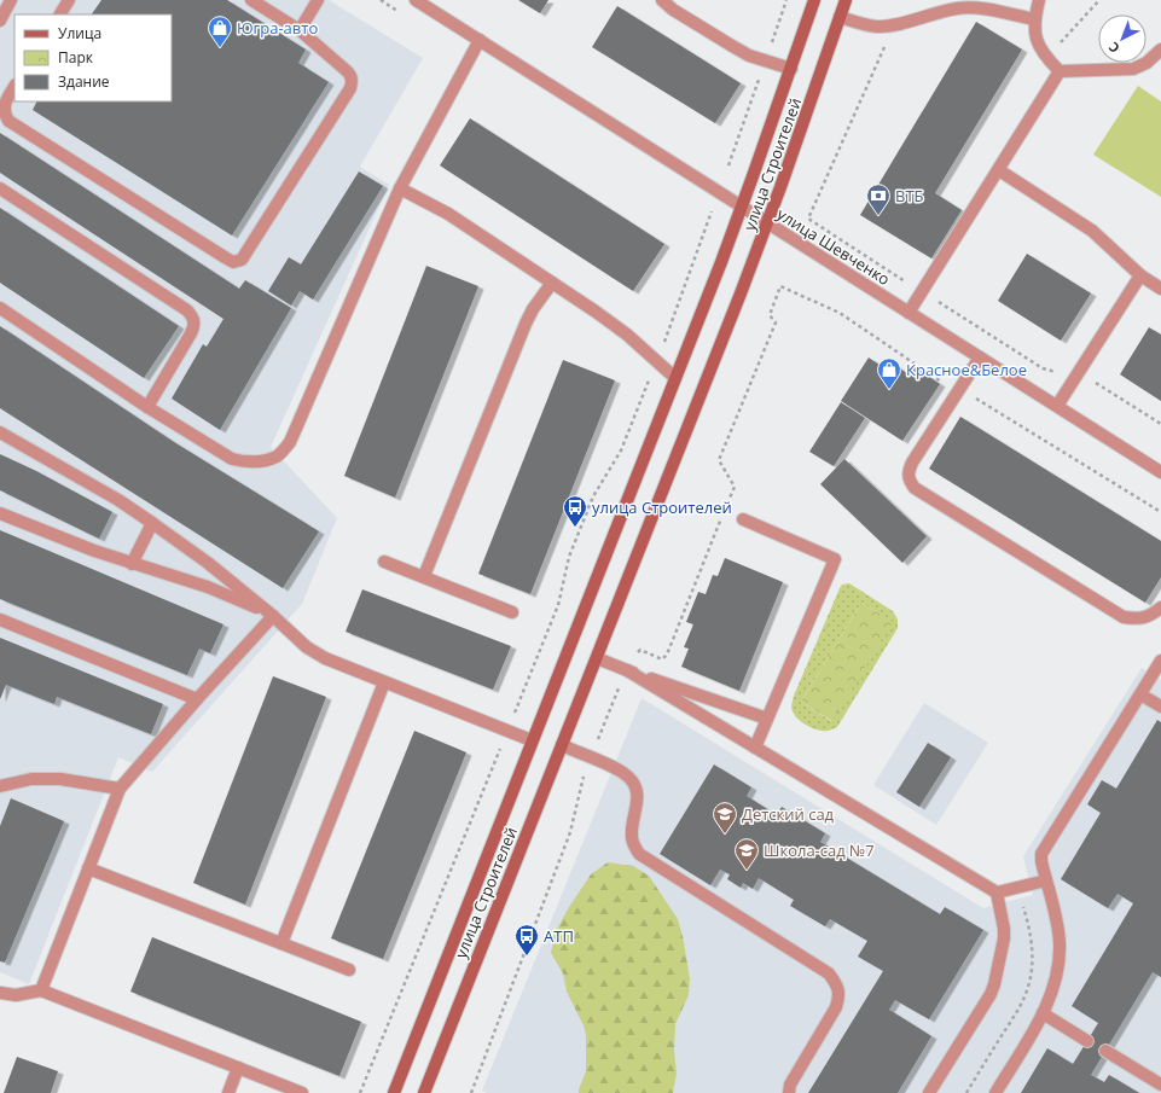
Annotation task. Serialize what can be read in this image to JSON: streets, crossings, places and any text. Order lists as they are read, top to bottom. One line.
{"streets":{"main road":["улица Строителей"],"street":["улица Шевченко"]},"crossings":[["улица Строителей","улица Шевченко"]],"places":{"shop":["Югра-авто","Красное&Белое"],"bank":["ВТБ"],"bus stop":["улица Строителей","АТП"],"school or university":["Детский сад","Школа-сад №7"]},"legend":["Улица","Парк","Здание"],"north":"bottom left"}
